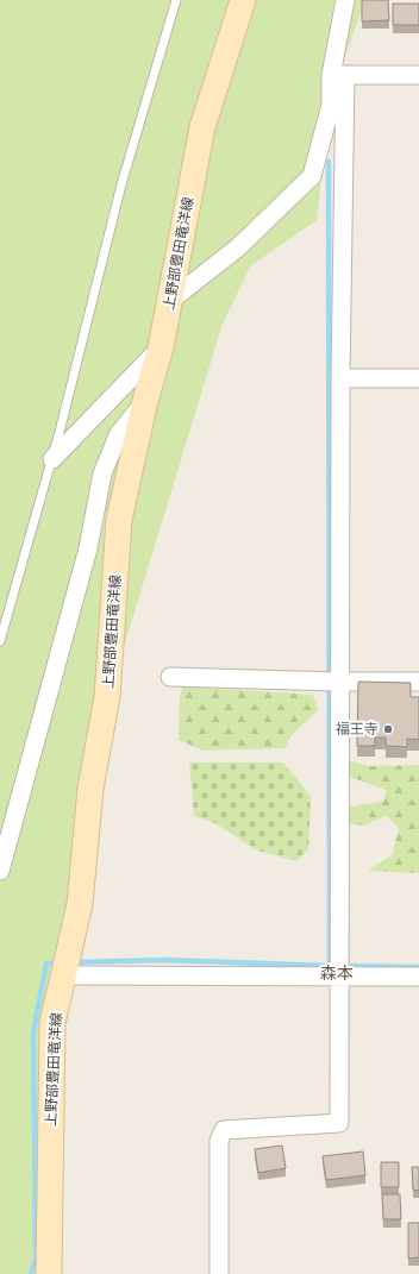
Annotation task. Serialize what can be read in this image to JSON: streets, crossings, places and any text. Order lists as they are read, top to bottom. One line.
{"streets":{"main road":["上野部豊田竜洋線"]},"districts":["森本"],"places":["福王寺"]}
